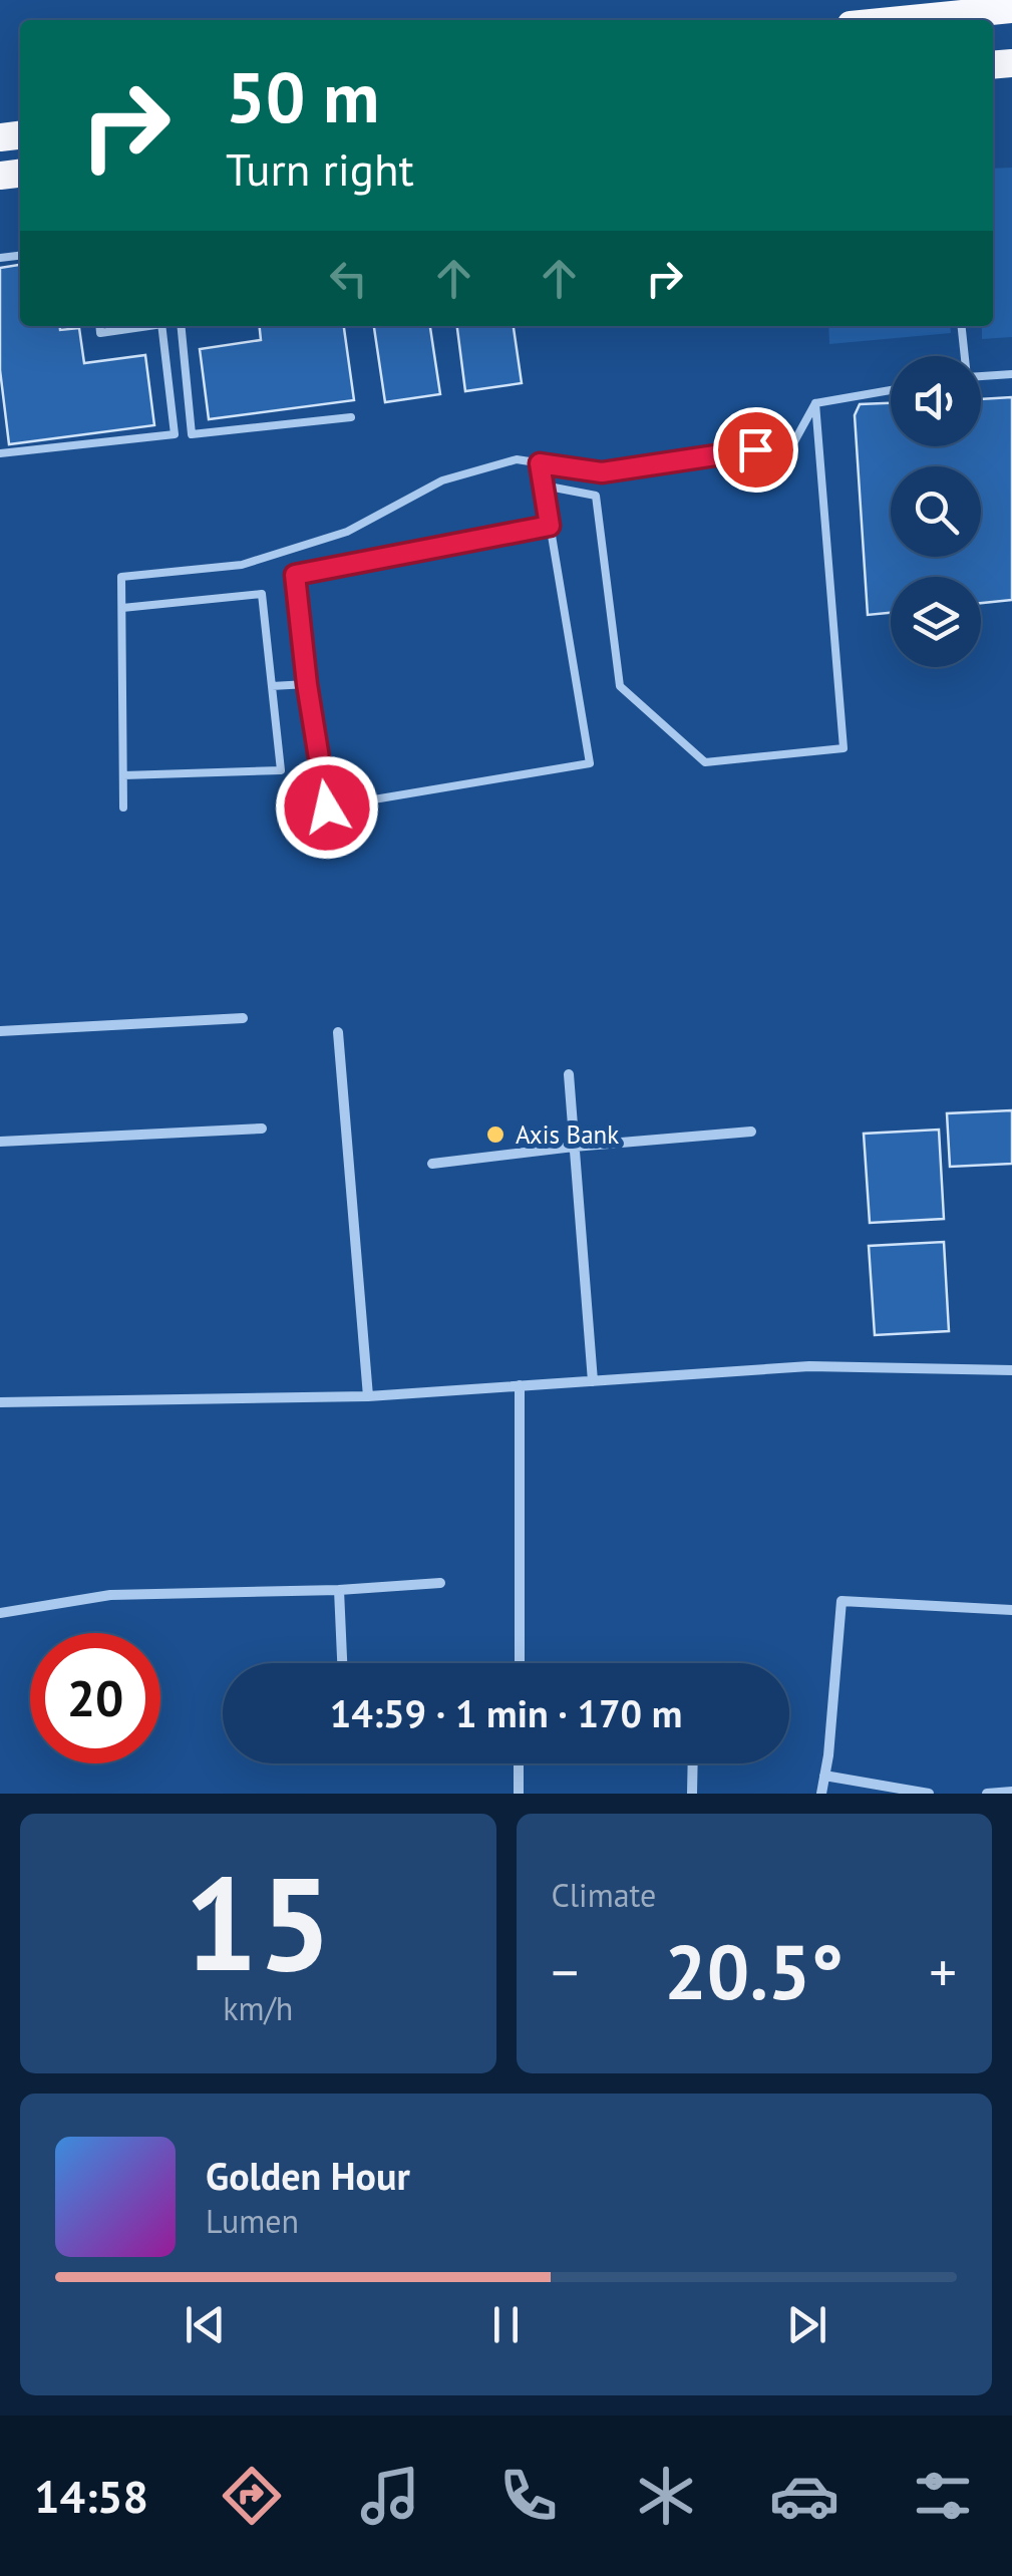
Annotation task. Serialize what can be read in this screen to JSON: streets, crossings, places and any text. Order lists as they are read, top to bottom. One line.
{"places":["Axis Bank"],"page":{"turn":["50 m","Turn right"],"limit":"20","trip":"14:59 · 1 min · 170 m","tile":[["15","km/h"],"Climate"],"heat":["−","20.5°","+"],"song":["Golden Hour","Lumen"],"tabs":"14:58"}}
